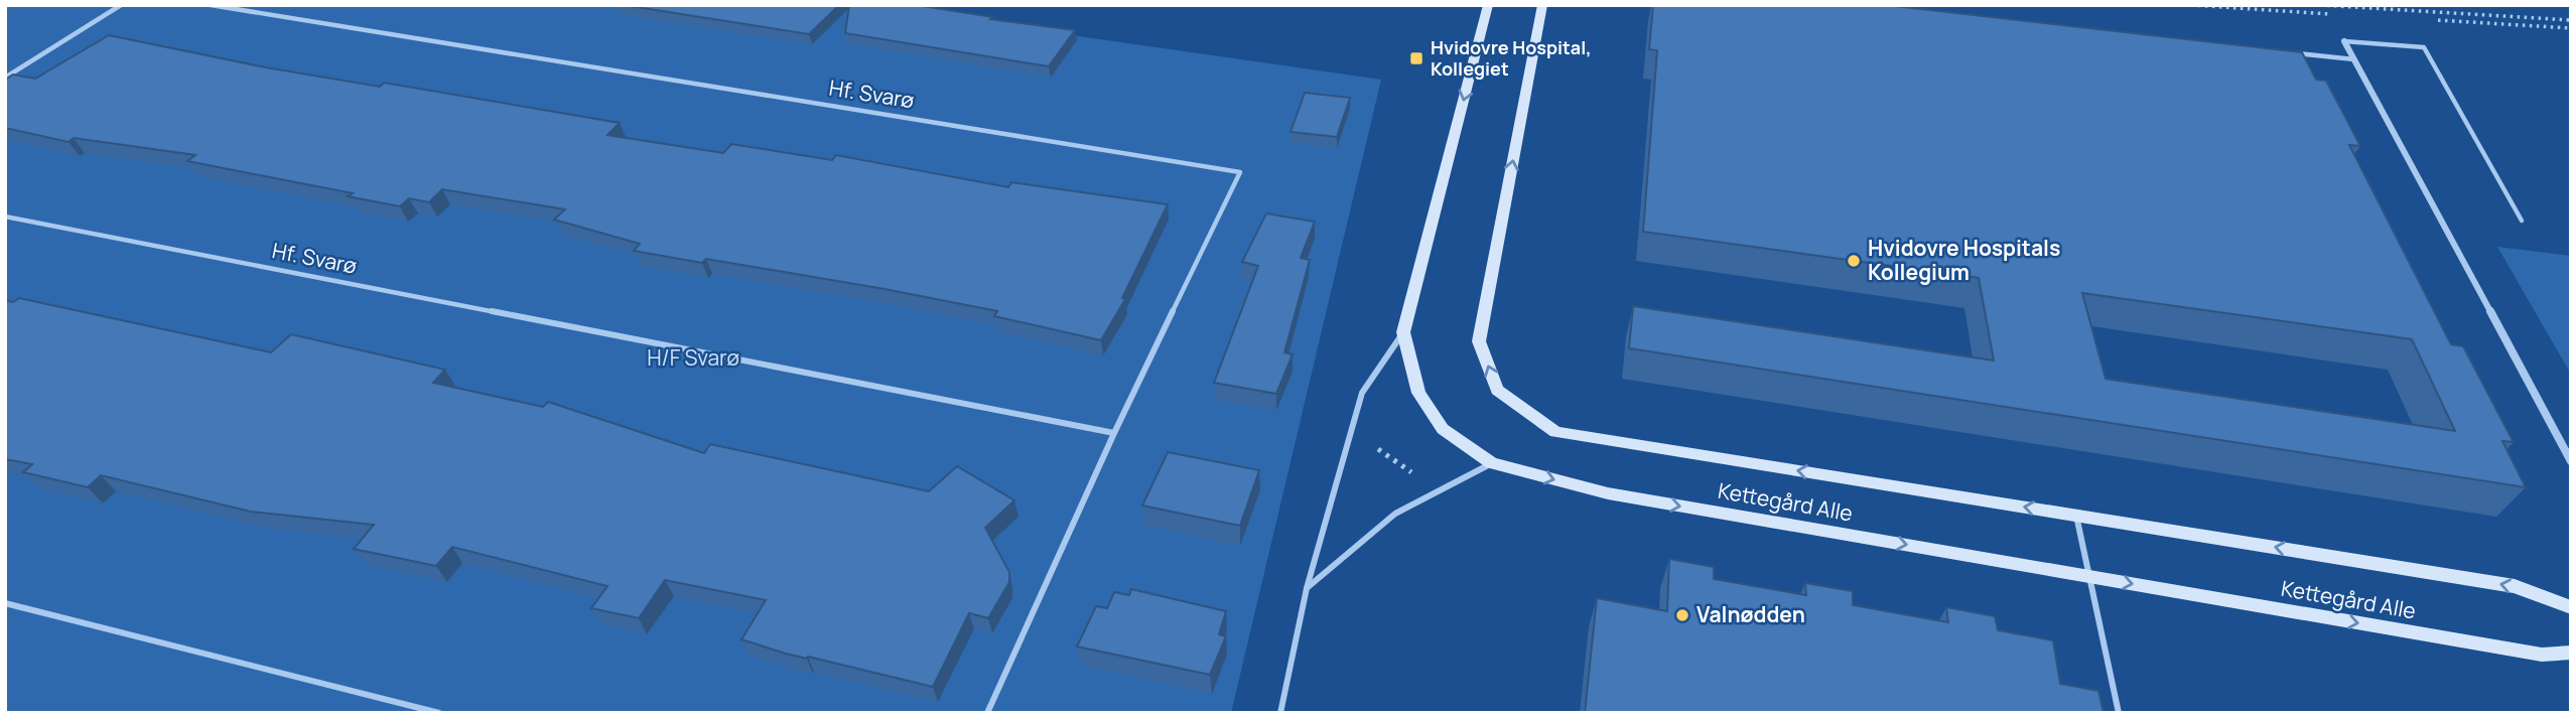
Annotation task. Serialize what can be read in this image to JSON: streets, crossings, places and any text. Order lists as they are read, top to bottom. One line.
{"streets":{"street":["Kettegård Alle"],"lane":["Hf. Svarø"]},"parks":["H/F Svarø"],"places":{"transit":["Hvidovre Hospital, Kollegiet"],"other":["Hvidovre Hospitals Kollegium","Valnødden"]}}
